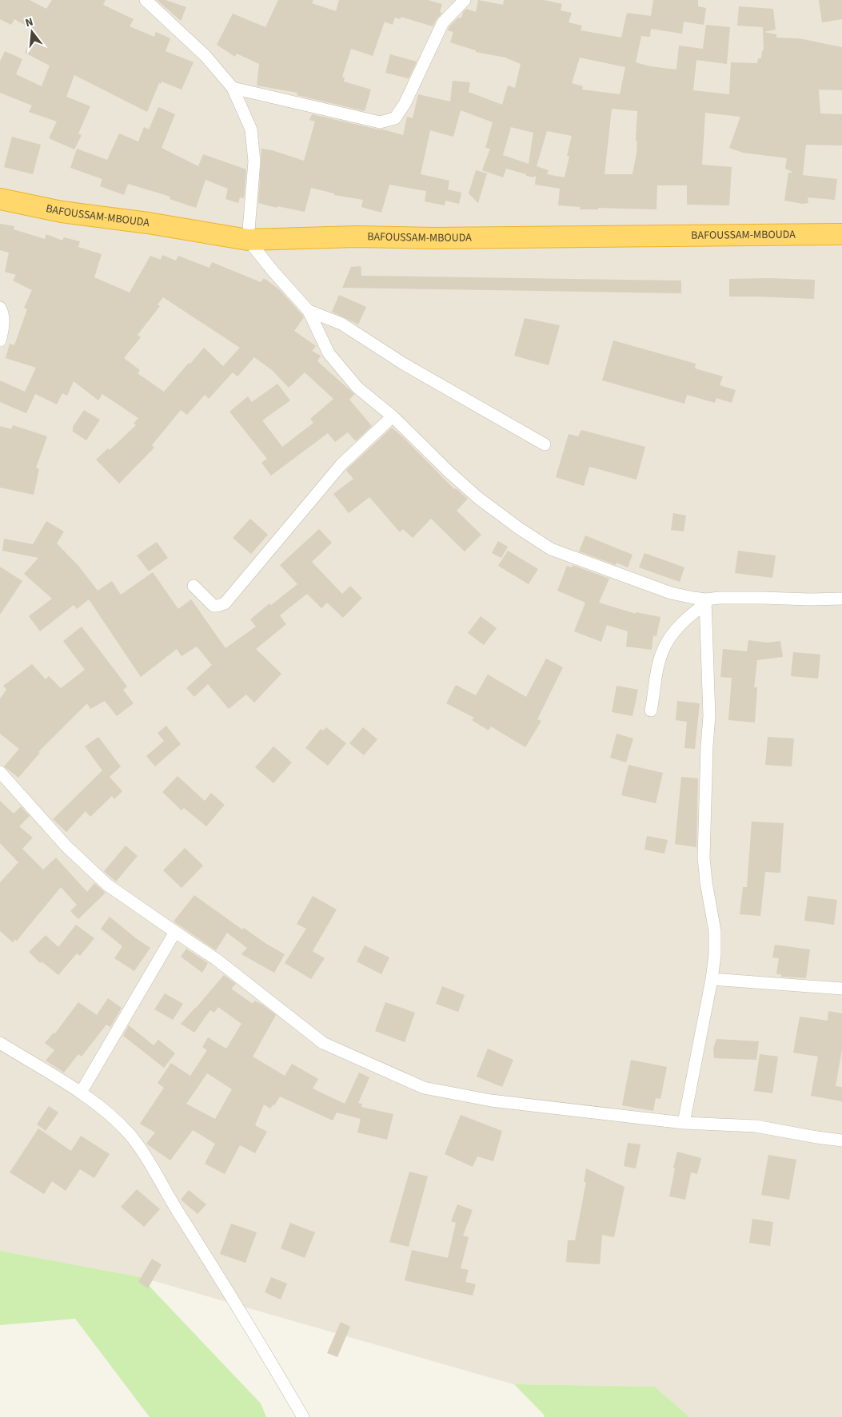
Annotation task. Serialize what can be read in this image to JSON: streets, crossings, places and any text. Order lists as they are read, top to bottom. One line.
{"streets":{"highway":["BAFOUSSAM-MBOUDA"]},"north":"top"}
